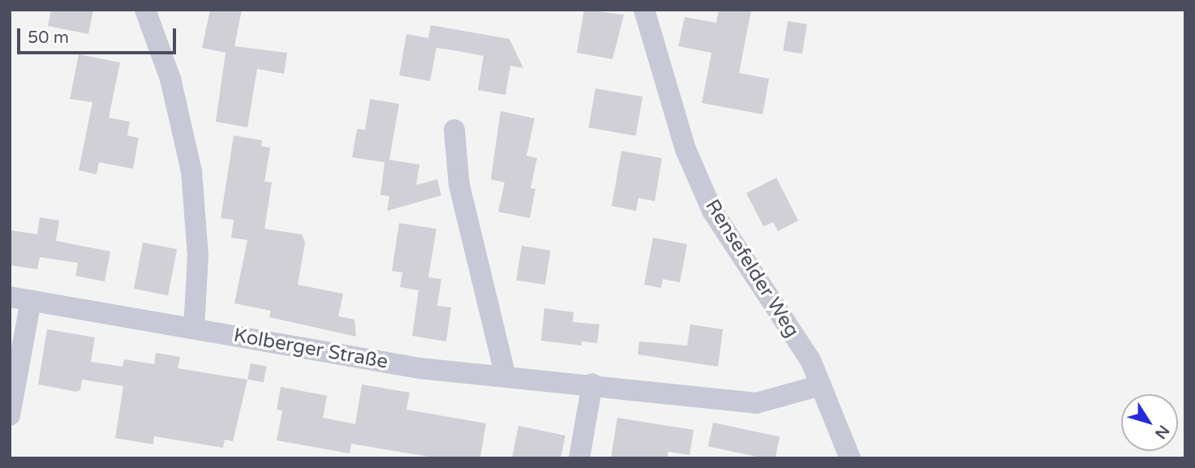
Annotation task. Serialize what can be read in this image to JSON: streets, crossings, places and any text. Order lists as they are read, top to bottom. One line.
{"streets":{"street":["Rensefelder Weg","Kolberger Straße"]},"crossings":[["Rensefelder Weg","Kolberger Straße"]],"scale_bar":"50 m","north":"bottom right"}
